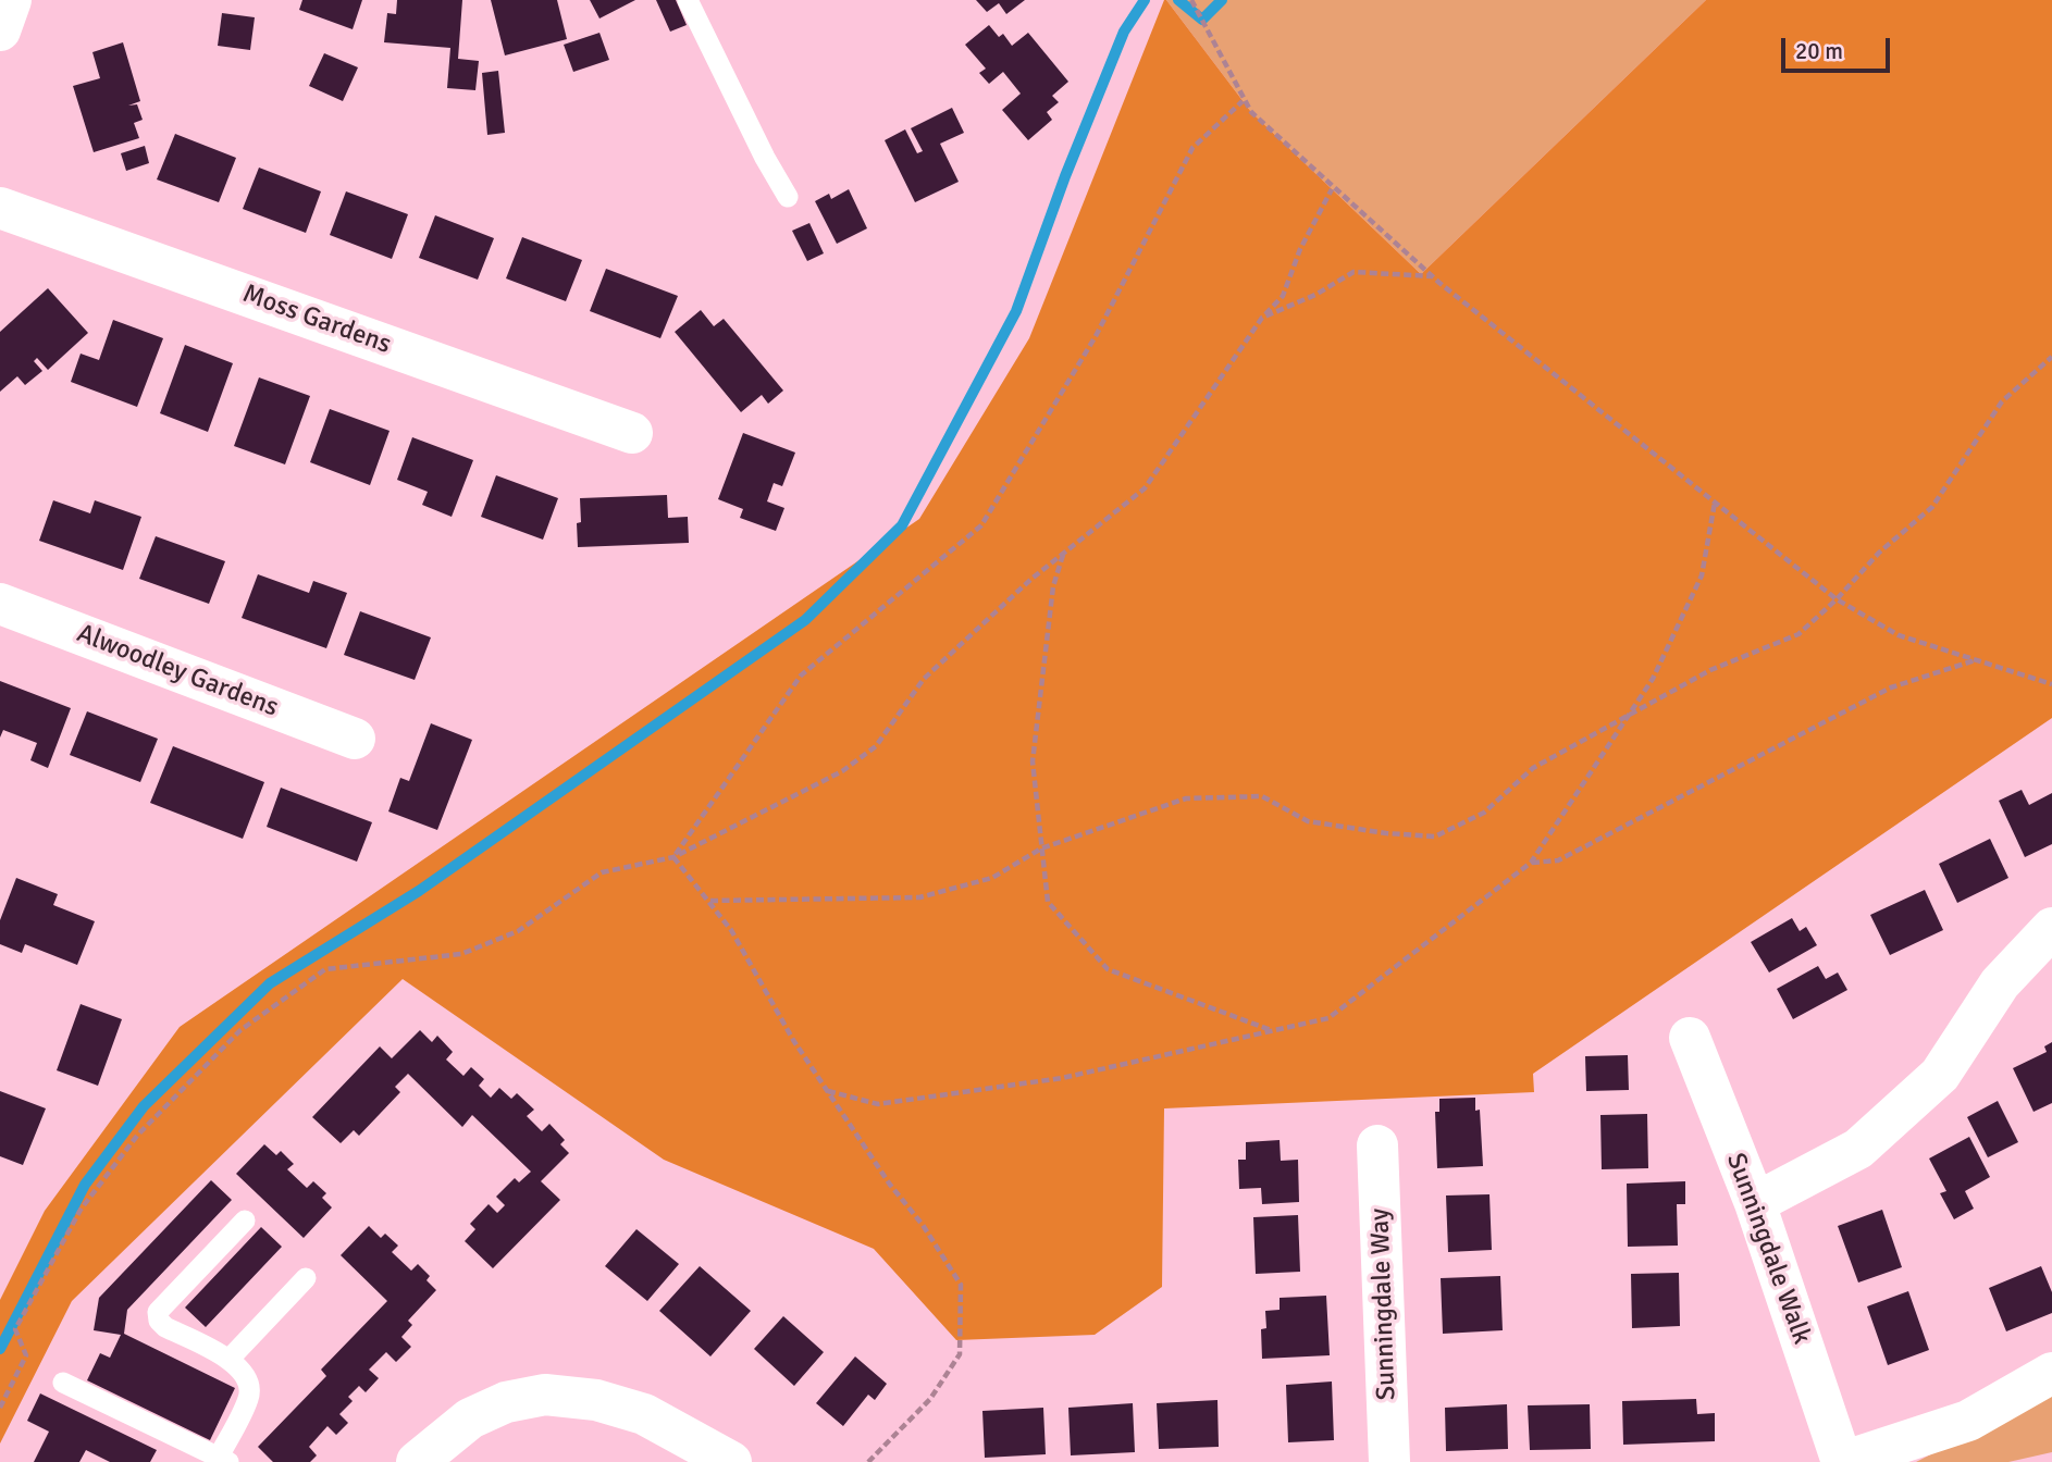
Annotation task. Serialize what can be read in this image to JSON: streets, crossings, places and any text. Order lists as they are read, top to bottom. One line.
{"streets":{"street":["Moss Gardens","Alwoodley Gardens","Sunningdale Walk","Sunningdale Way"]},"scale_bar":"20 m"}
